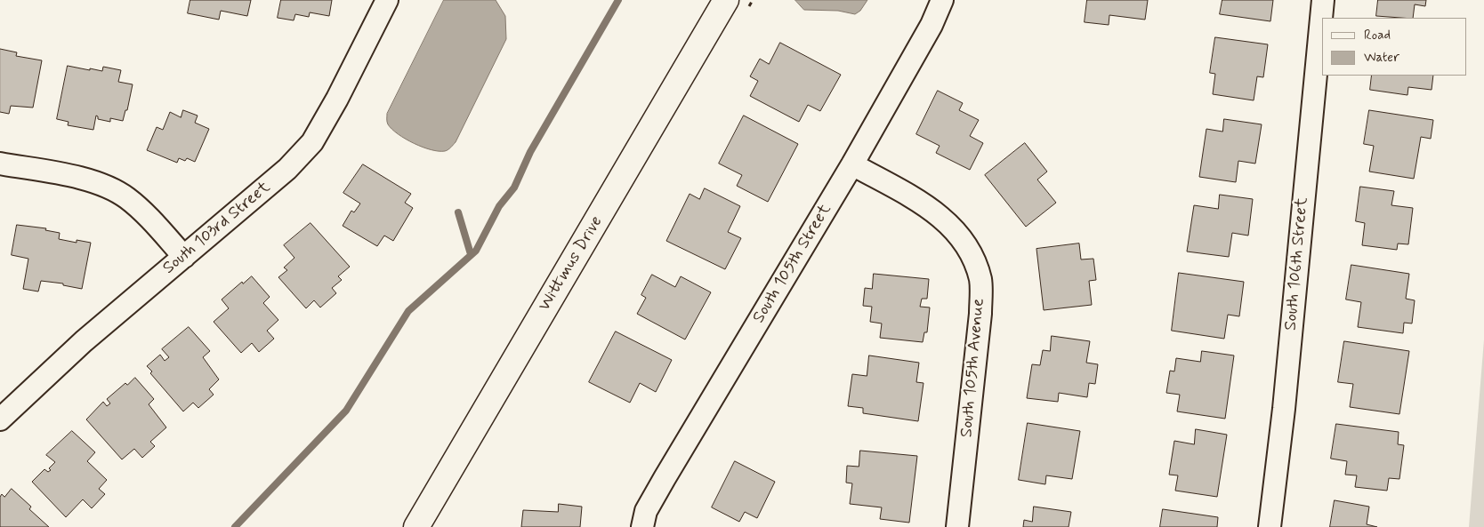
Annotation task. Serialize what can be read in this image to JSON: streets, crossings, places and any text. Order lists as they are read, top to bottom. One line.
{"streets":{"street":["South 103rd Street","Wittmus Drive","South 105th Street","South 106th Street","South 105th Avenue"]},"crossings":[["South 105th Street","South 105th Avenue"]],"legend":["Road","Water"]}
